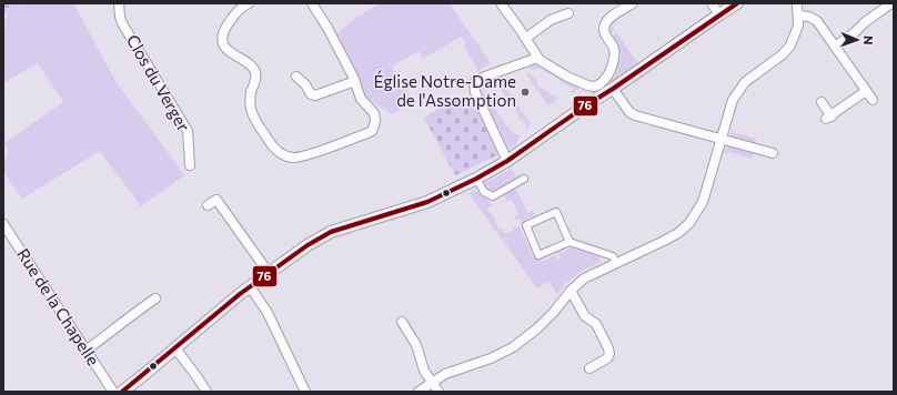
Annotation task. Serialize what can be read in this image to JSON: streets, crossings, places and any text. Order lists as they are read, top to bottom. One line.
{"streets":{"street":["Clos du Verger","Rue de la Chapelle"]},"places":["Église Notre-Dame de l'Assomption"],"lines":["transit line 76"],"north":"right"}
